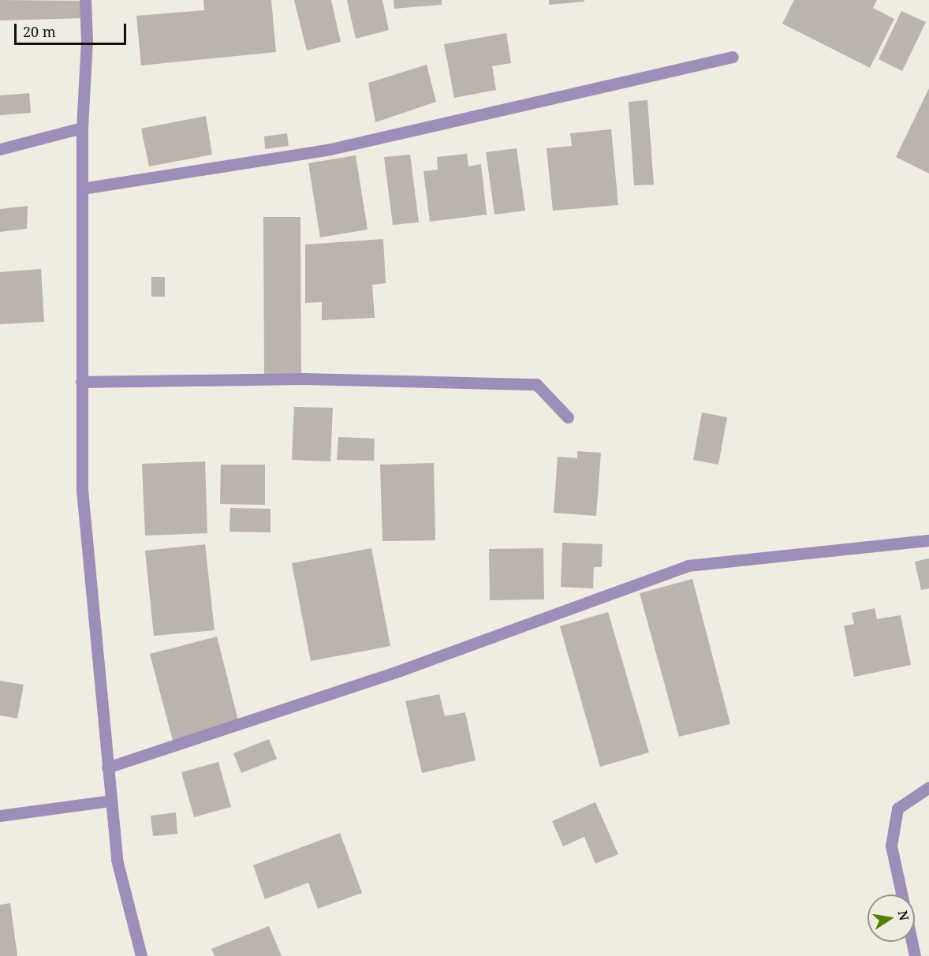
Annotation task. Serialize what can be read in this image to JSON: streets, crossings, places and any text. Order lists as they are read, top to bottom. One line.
{"scale_bar":"20 m","north":"right"}
